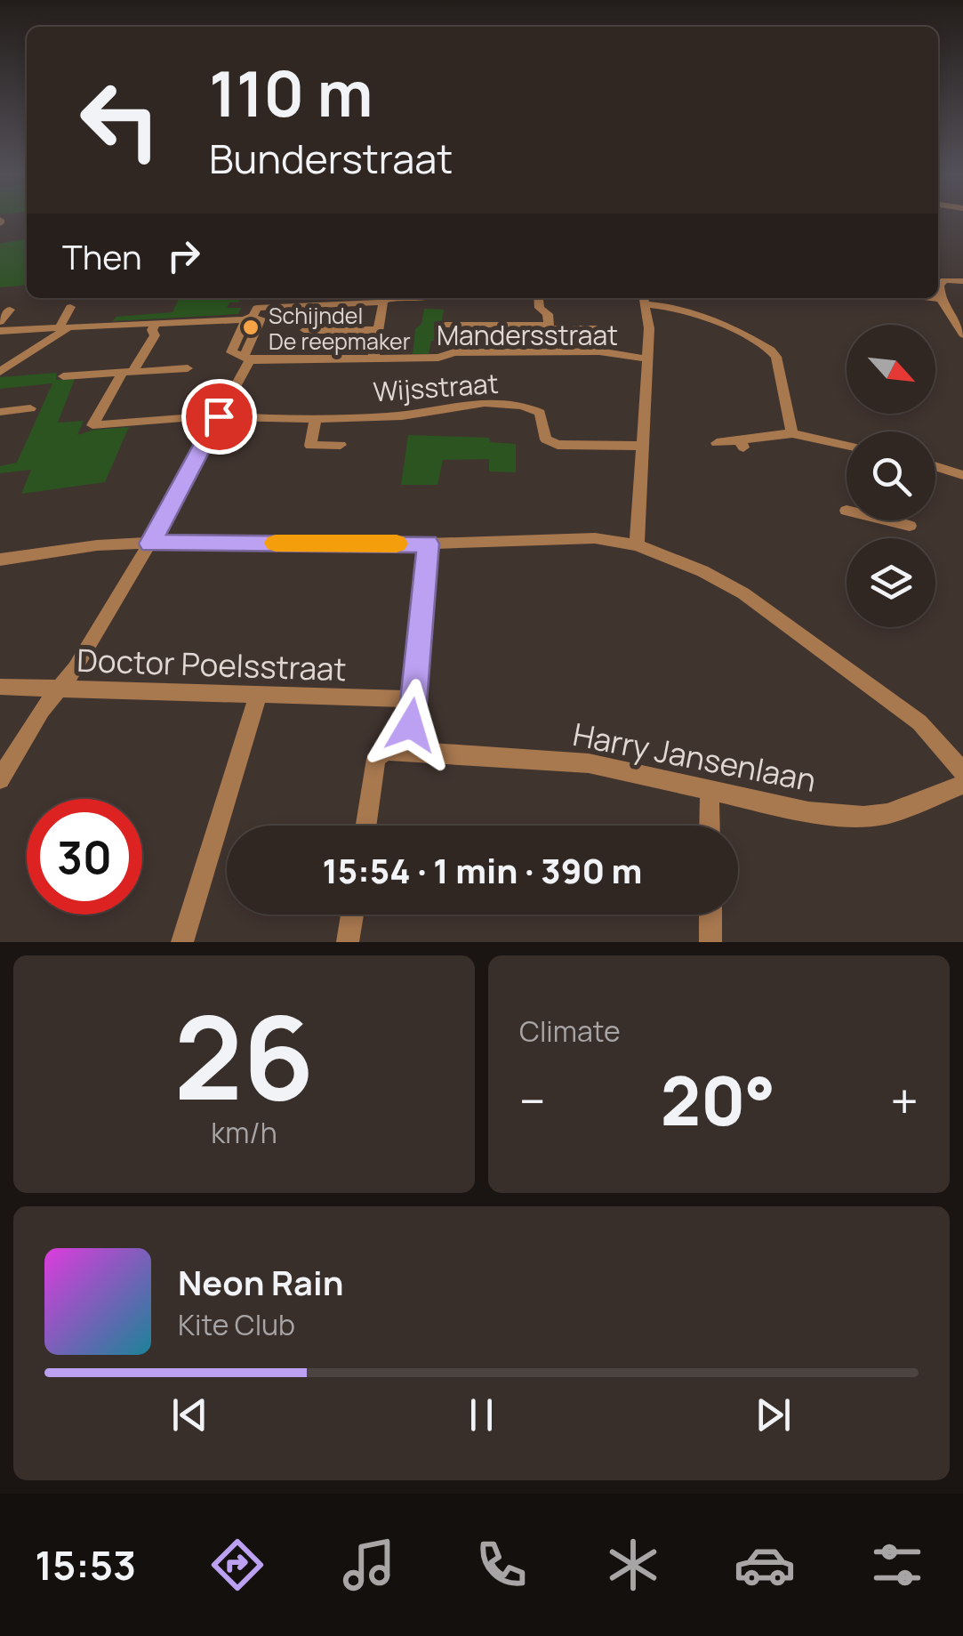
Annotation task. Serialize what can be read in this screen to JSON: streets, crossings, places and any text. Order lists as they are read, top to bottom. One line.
{"streets":{"street":["Mandersstraat","Wijsstraat","Doctor Poelsstraat","Harry Jansenlaan"]},"places":["Schijndel De reepmaker"],"north":"bottom right","page":{"turn":["110 m","Bunderstraat"],"then":"Then","limit":"30","trip":"15:54 · 1 min · 390 m","tile":[["26","km/h"],"Climate"],"heat":["−","20°","+"],"song":["Neon Rain","Kite Club"],"tabs":"15:53"}}
